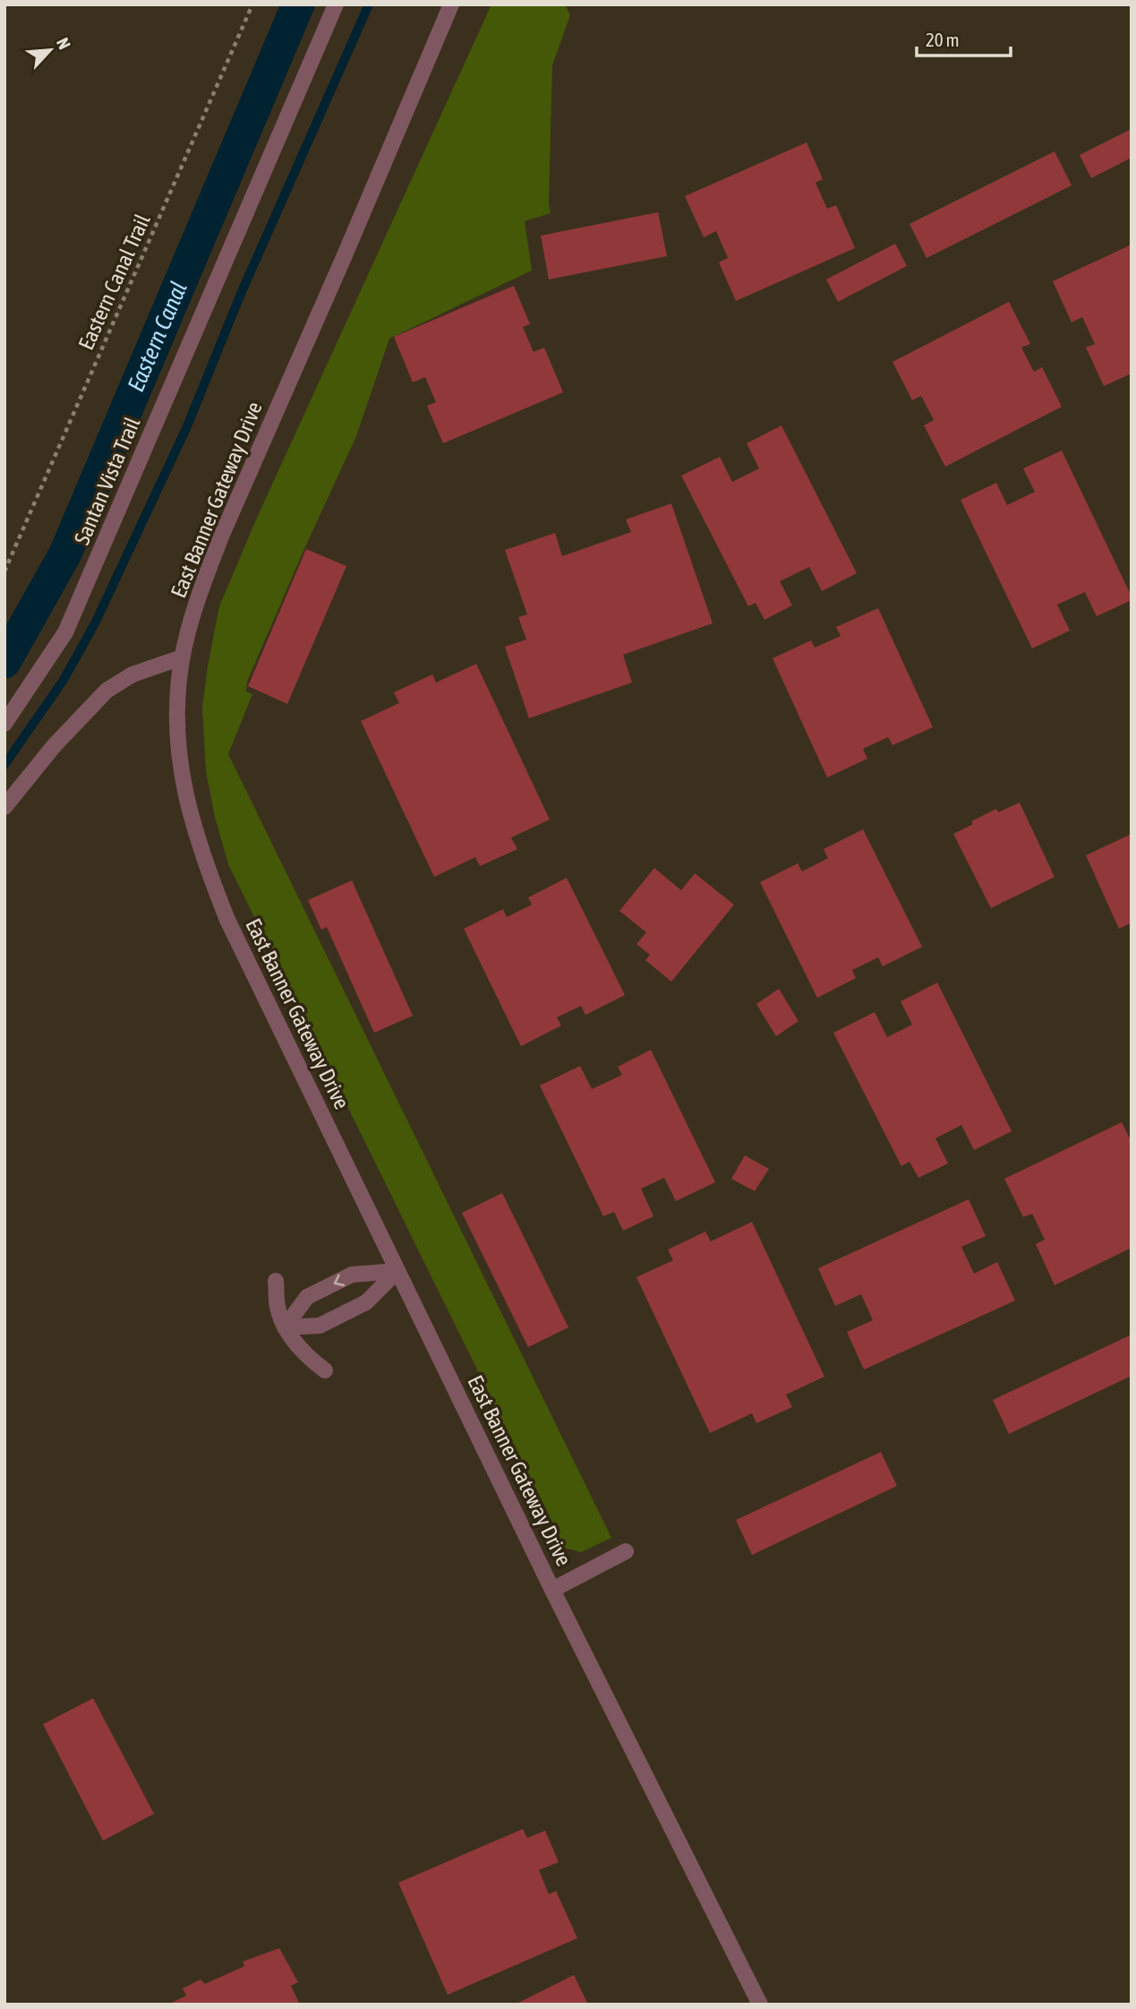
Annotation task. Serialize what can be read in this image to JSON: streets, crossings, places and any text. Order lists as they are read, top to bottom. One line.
{"streets":{"street":["Santan Vista Trail","East Banner Gateway Drive"],"path":["Eastern Canal Trail"]},"water":["Eastern Canal"],"scale_bar":"20 m","north":"top right"}
